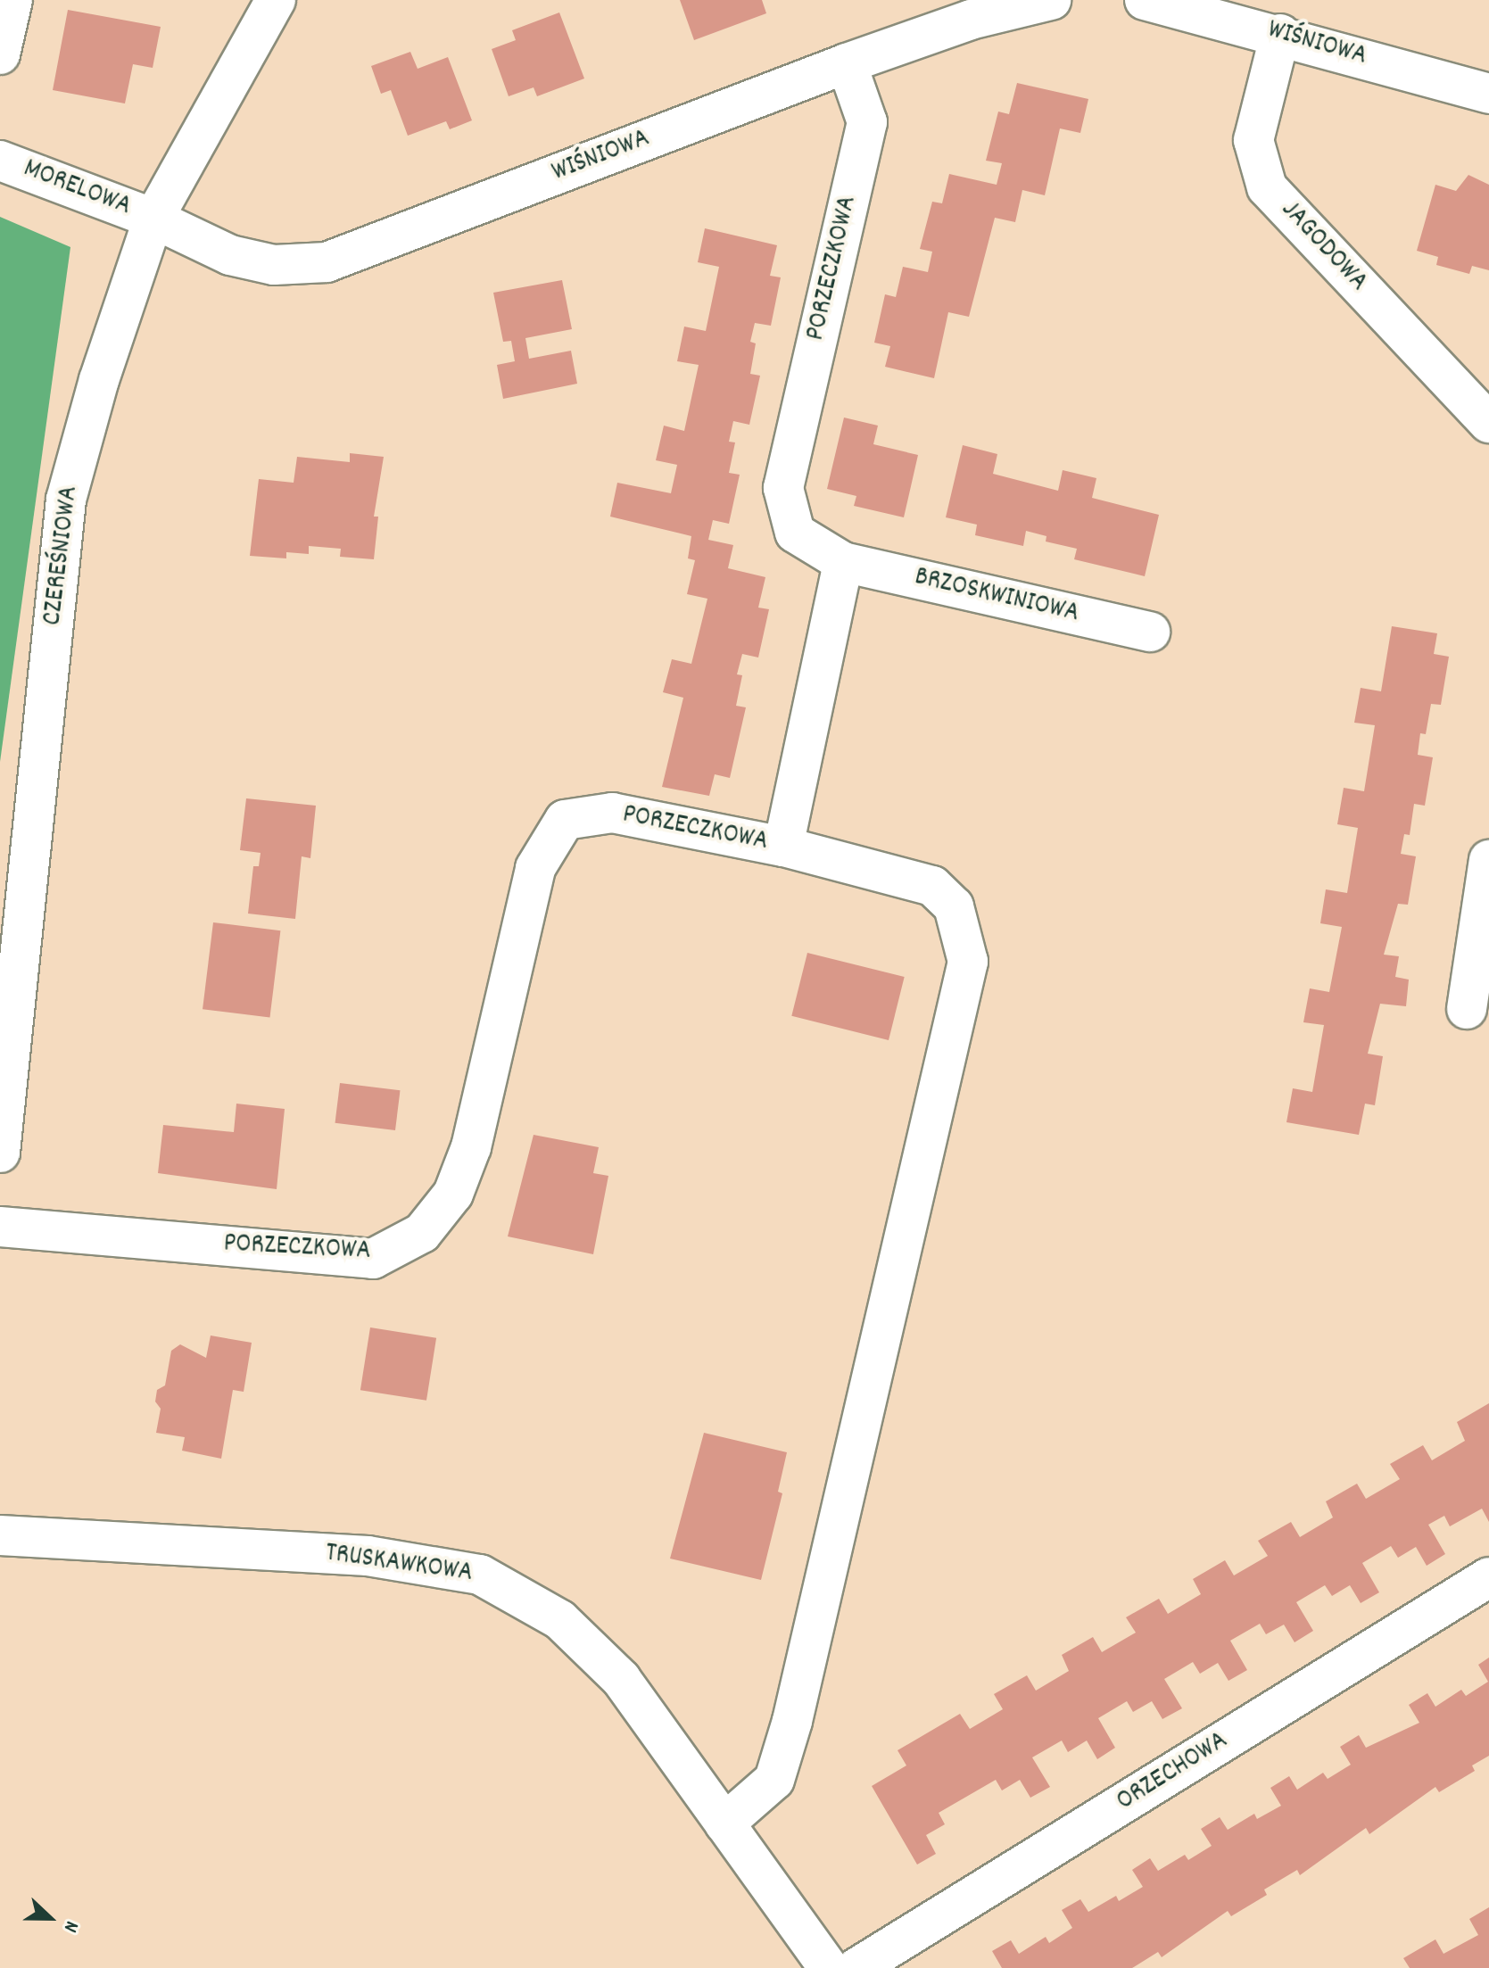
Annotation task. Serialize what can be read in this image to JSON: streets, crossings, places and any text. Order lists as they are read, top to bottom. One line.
{"streets":{"street":["WIŚNIOWA","MORELOWA","JAGODOWA","PORZECZKOWA","CZEREŚNIOWA","BRZOSKWINIOWA","TRUSKAWKOWA","ORZECHOWA"]},"crossings":[["WIŚNIOWA","MORELOWA"],["WIŚNIOWA","JAGODOWA"],["WIŚNIOWA","PORZECZKOWA"],["WIŚNIOWA","CZEREŚNIOWA"],["MORELOWA","CZEREŚNIOWA"],["PORZECZKOWA","BRZOSKWINIOWA"]],"north":"right"}
